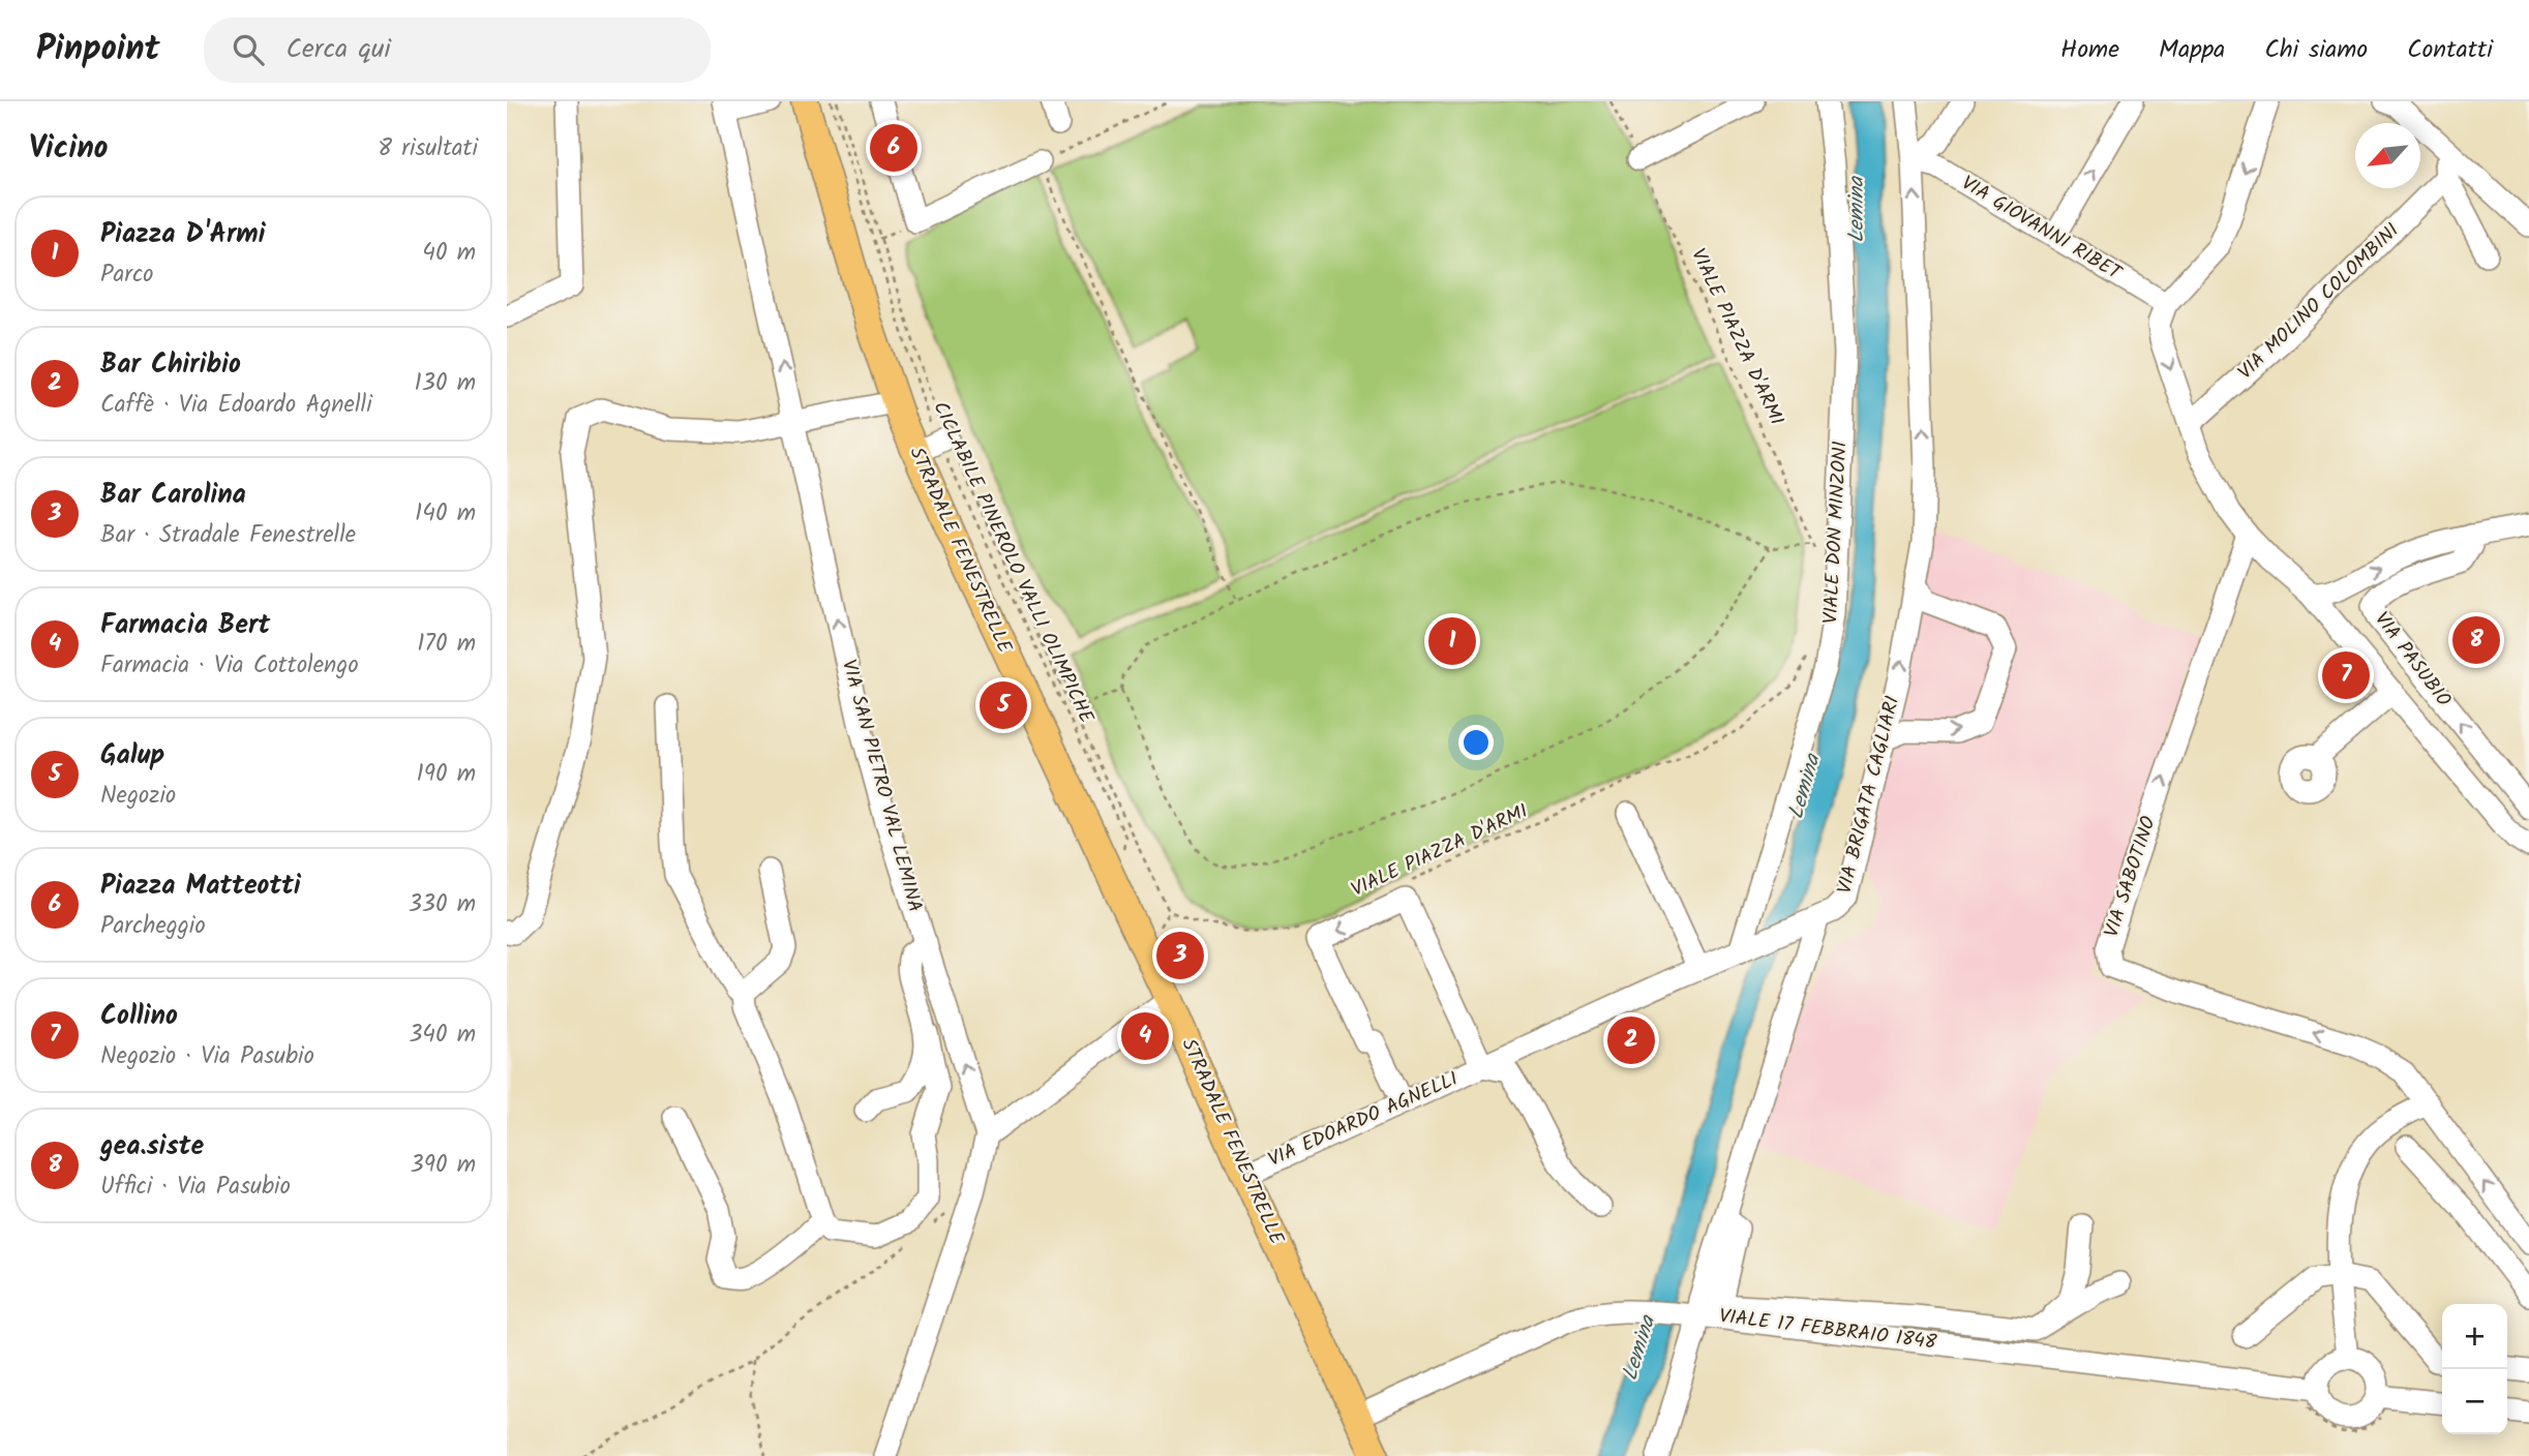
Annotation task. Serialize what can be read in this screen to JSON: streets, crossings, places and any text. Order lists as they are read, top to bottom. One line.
{"streets":{"main road":["STRADALE FENESTRELLE"],"street":["VIA GIOVANNI RIBET","VIA MOLINO COLOMBINI","VIALE DON MINZONI","VIA PASUBIO","VIA SAN PIETRO VAL LEMINA","VIA BRIGATA CAGLIARI","VIA SABOTINO","VIA EDOARDO AGNELLI","VIALE 17 FEBBRAIO 1848"],"path":["VIALE PIAZZA D'ARMI","CICLABILE PINEROLO VALLI OLIMPICHE"]},"crossings":[["VIA GIOVANNI RIBET","VIA BRIGATA CAGLIARI"],["VIALE DON MINZONI","VIA EDOARDO AGNELLI"],["STRADALE FENESTRELLE","CICLABILE PINEROLO VALLI OLIMPICHE"],["STRADALE FENESTRELLE","VIA EDOARDO AGNELLI"],["STRADALE FENESTRELLE","VIALE 17 FEBBRAIO 1848"],["VIA PASUBIO","VIA SABOTINO"],["VIA BRIGATA CAGLIARI","VIA EDOARDO AGNELLI"]],"one_way":["VIA SAN PIETRO VAL LEMINA","VIA BRIGATA CAGLIARI"],"water":["Lemina"],"north":"bottom left","page":{"header":"Pinpoint","search":"Cerca qui","nav":["Home","Mappa","Chi siamo","Contatti"],"heading":["Vicino","8 risultati"],"pins":["6","8","1","7","5","3","4","2"],"list":[{"mark":"1","name":"Piazza D'Armi","note":"Parco","value":"40 m"},{"mark":"2","name":"Bar Chiribio","note":"Caffè · Via Edoardo Agnelli","value":"130 m"},{"mark":"3","name":"Bar Carolina","note":"Bar · Stradale Fenestrelle","value":"140 m"},{"mark":"4","name":"Farmacia Bert","note":"Farmacia · Via Cottolengo","value":"170 m"},{"mark":"5","name":"Galup","note":"Negozio","value":"190 m"},{"mark":"6","name":"Piazza Matteotti","note":"Parcheggio","value":"330 m"},{"mark":"7","name":"Collino","note":"Negozio · Via Pasubio","value":"340 m"},{"mark":"8","name":"gea.siste","note":"Uffici · Via Pasubio","value":"390 m"}],"map_buttons":["+","−"]}}
